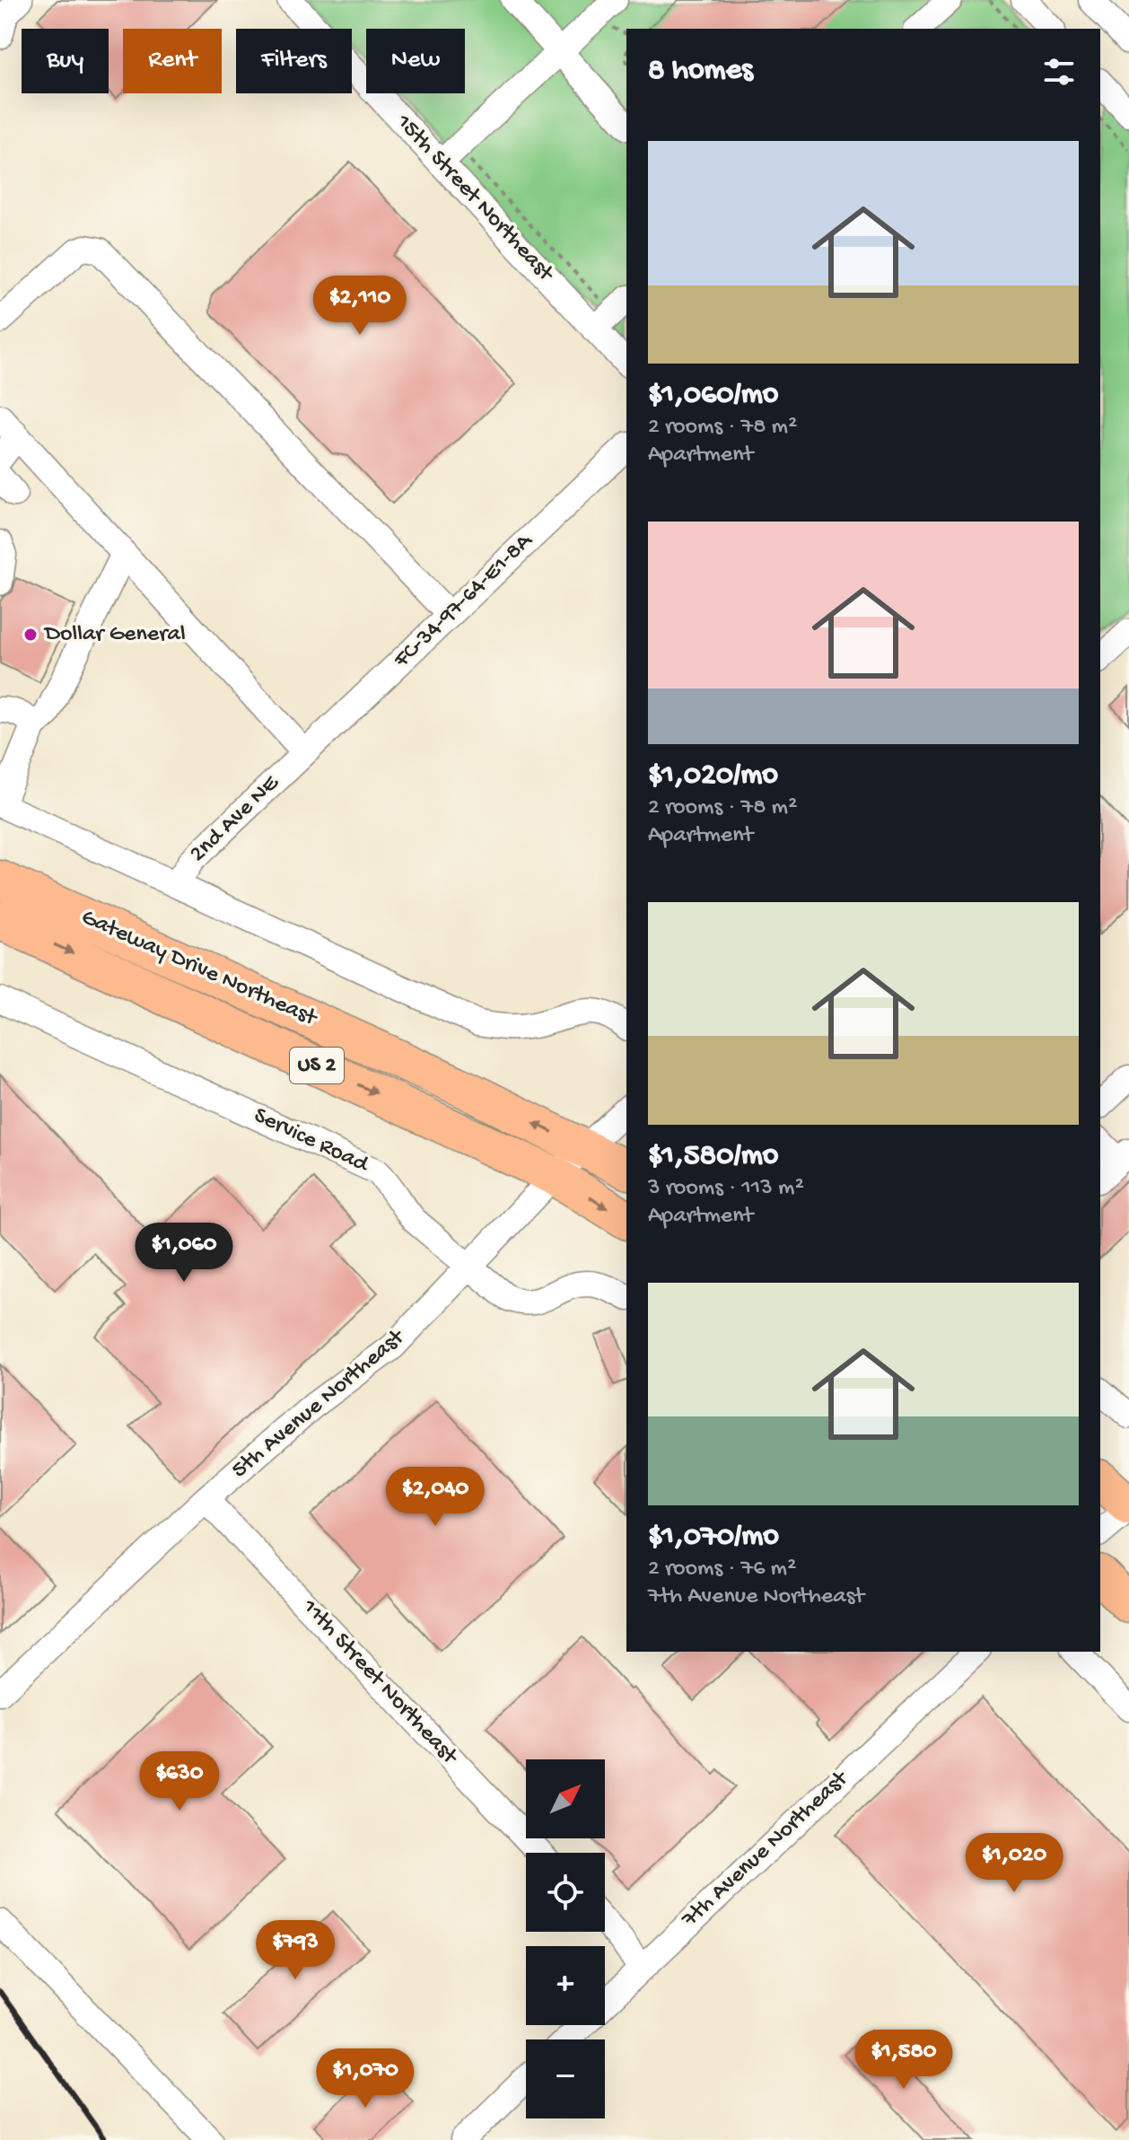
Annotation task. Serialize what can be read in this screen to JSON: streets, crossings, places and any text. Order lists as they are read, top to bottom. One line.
{"streets":{"highway":["Gateway Drive Northeast","US 2"],"street":["15th Street Northeast","FC-34-97-64-E1-8A","2nd Ave NE","Service Road","5th Avenue Northeast","11th Street Northeast","7th Avenue Northeast"]},"crossings":[["FC-34-97-64-E1-8A","2nd Ave NE"],["Gateway Drive Northeast","5th Avenue Northeast"],["Service Road","5th Avenue Northeast"],["5th Avenue Northeast","11th Street Northeast"]],"places":["Dollar General"],"north":"top right","page":{"chip":["Buy","Rent","Filters","New"],"heading":"8 homes","list":[{"name":"$1,060/mo","note":"2 rooms · 78 m² · Apartment"},{"name":"$1,020/mo","note":"2 rooms · 78 m² · Apartment"},{"name":"$1,580/mo","note":"3 rooms · 113 m² · Apartment"},{"name":"$1,070/mo","note":"2 rooms · 76 m² · 7th Avenue Northeast"}],"price":["$2,110","$1,060","$2,040","$630","$1,020","$793","$1,580","$1,070"],"map_buttons":["+","−"]}}
